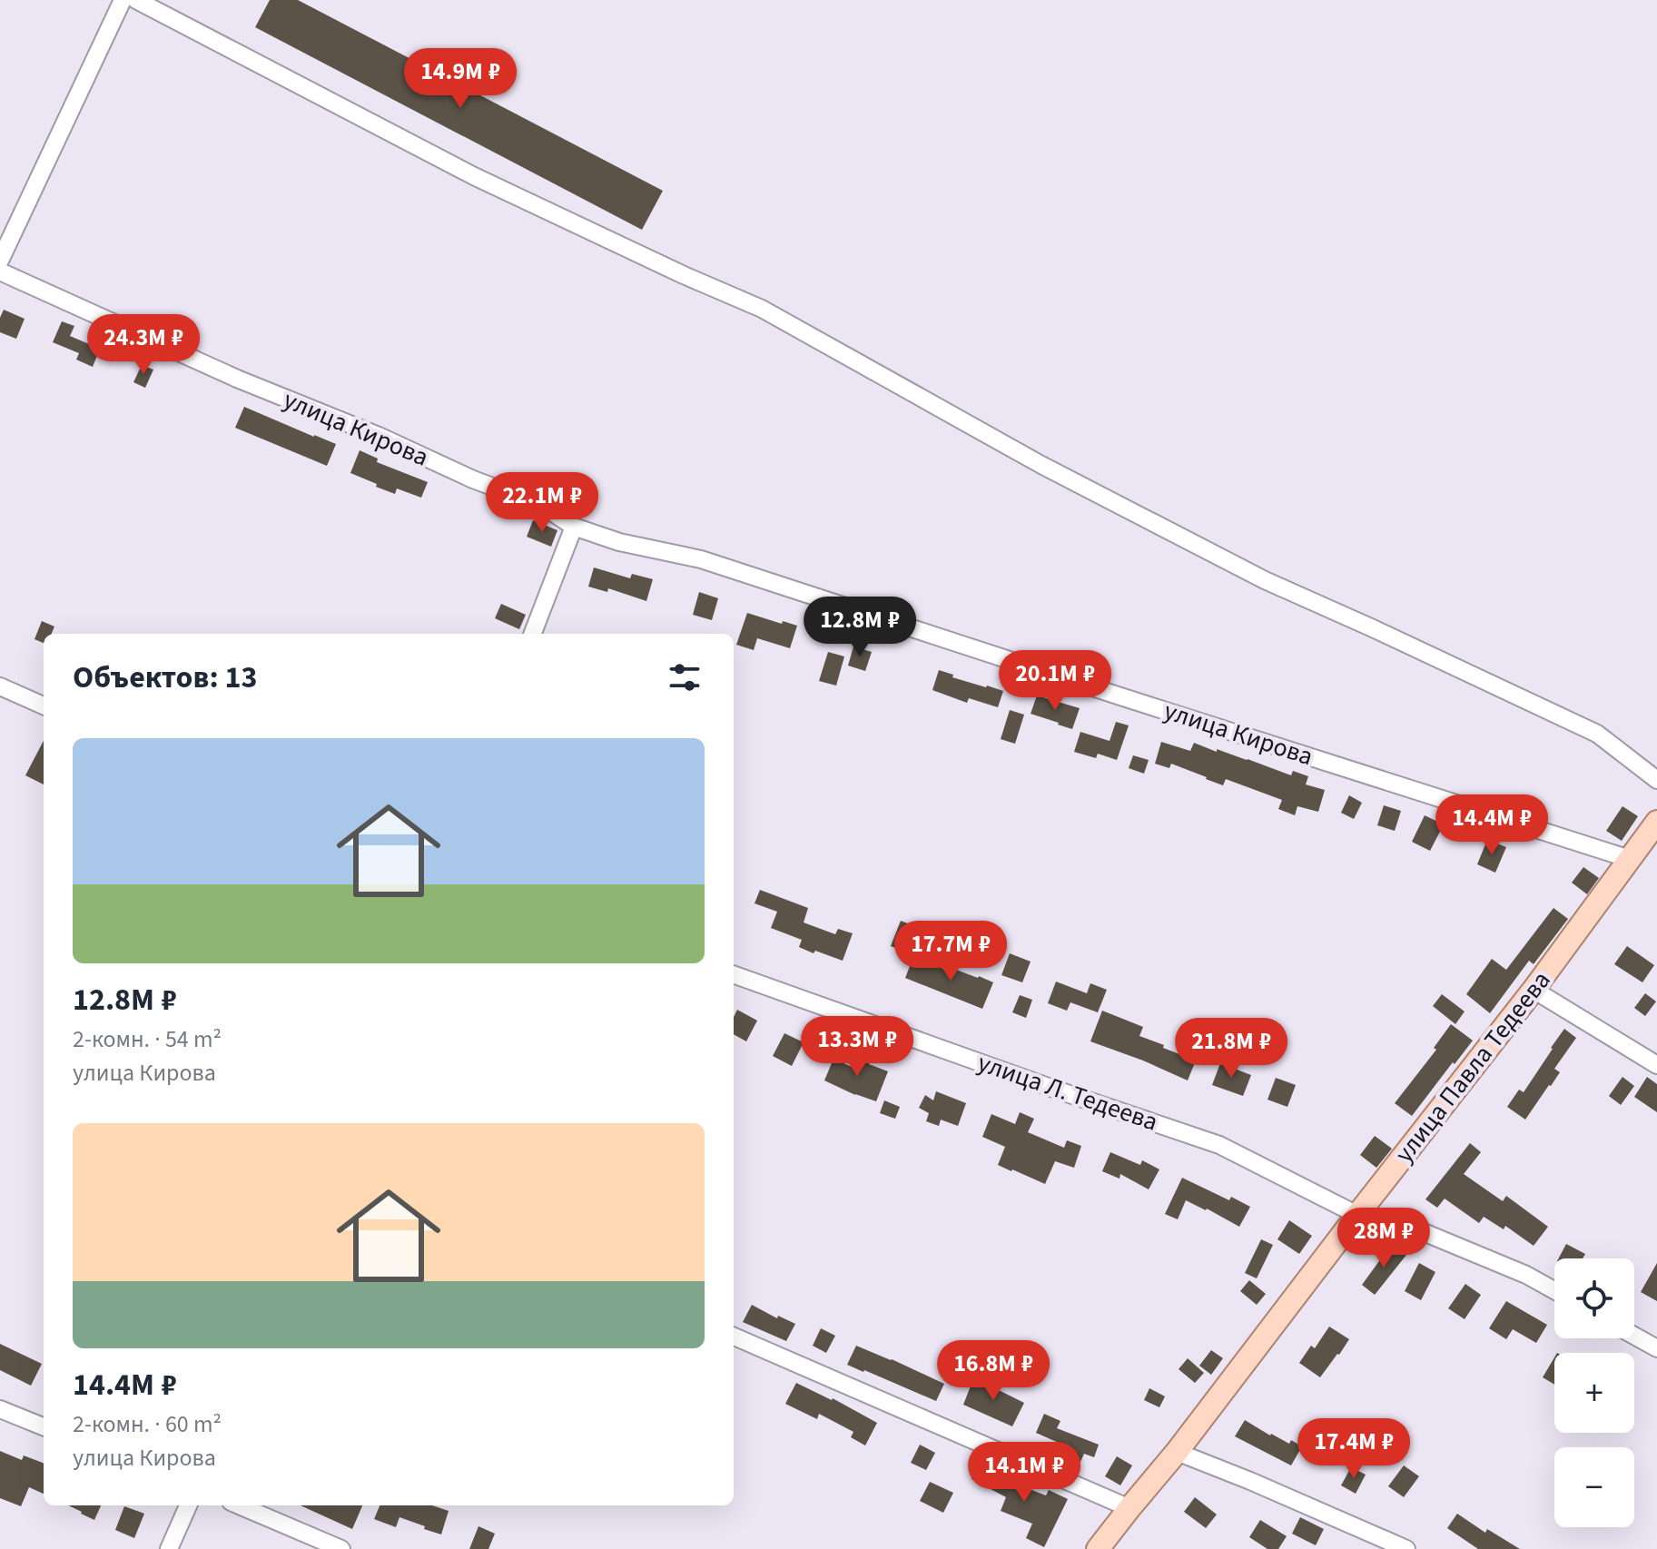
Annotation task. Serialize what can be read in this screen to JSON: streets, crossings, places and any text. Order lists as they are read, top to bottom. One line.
{"streets":{"main road":["улица Павла Тедеева"],"street":["улица Кирова","улица Л. Тедеева"]},"crossings":[["улица Кирова","улица Павла Тедеева"],["улица Павла Тедеева","улица Л. Тедеева"]],"page":{"price":["14.9M ₽","24.3M ₽","22.1M ₽","12.8M ₽","20.1M ₽","14.4M ₽","17.7M ₽","13.3M ₽","21.8M ₽","28M ₽","16.8M ₽","17.4M ₽","14.1M ₽"],"heading":"Объектов: 13","list":[{"name":"12.8M ₽","note":"2-комн. · 54 m² · улица Кирова"},{"name":"14.4M ₽","note":"2-комн. · 60 m² · улица Кирова"}],"map_buttons":["+","−"]}}
